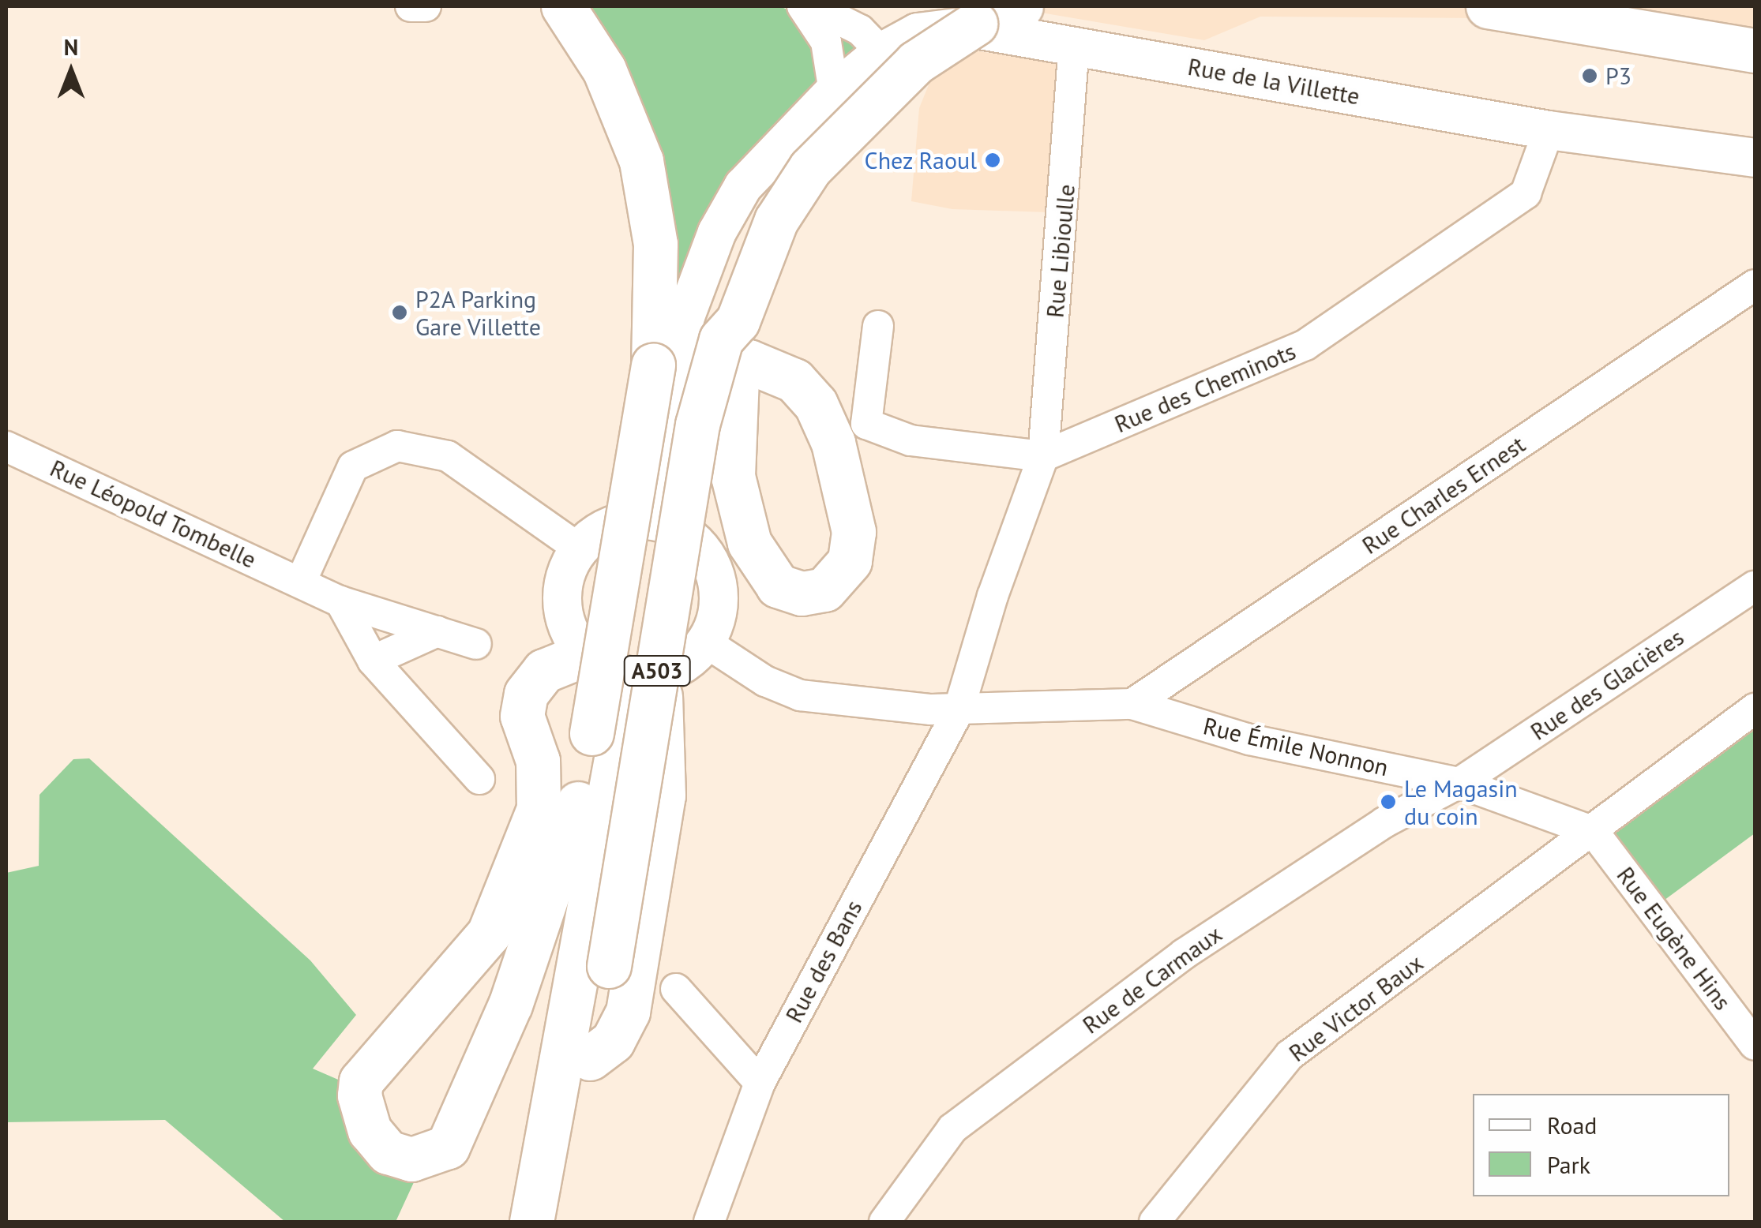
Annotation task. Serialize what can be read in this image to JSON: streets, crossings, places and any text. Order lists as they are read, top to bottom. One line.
{"streets":{"highway":["A503"],"main road":["Rue de la Villette"],"street":["Rue Libioulle","Rue des Cheminots","Rue Charles Ernest","Rue Léopold Tombelle","Rue des Glacières","Rue Émile Nonnon","Rue Eugène Hins","Rue des Bans","Rue de Carmaux","Rue Victor Baux"]},"crossings":[["Rue de la Villette","Rue Libioulle"],["Rue de la Villette","Rue des Cheminots"],["Rue Libioulle","Rue des Cheminots"],["Rue Charles Ernest","Rue Émile Nonnon"],["Rue des Glacières","Rue Émile Nonnon"],["Rue des Glacières","Rue de Carmaux"],["Rue Émile Nonnon","Rue Eugène Hins"],["Rue Émile Nonnon","Rue de Carmaux"],["Rue Émile Nonnon","Rue Victor Baux"],["Rue Eugène Hins","Rue Victor Baux"]],"places":["P3","Chez Raoul","P2A Parking Gare Villette","Le Magasin du coin"],"legend":["Road","Park"],"north":"top"}
